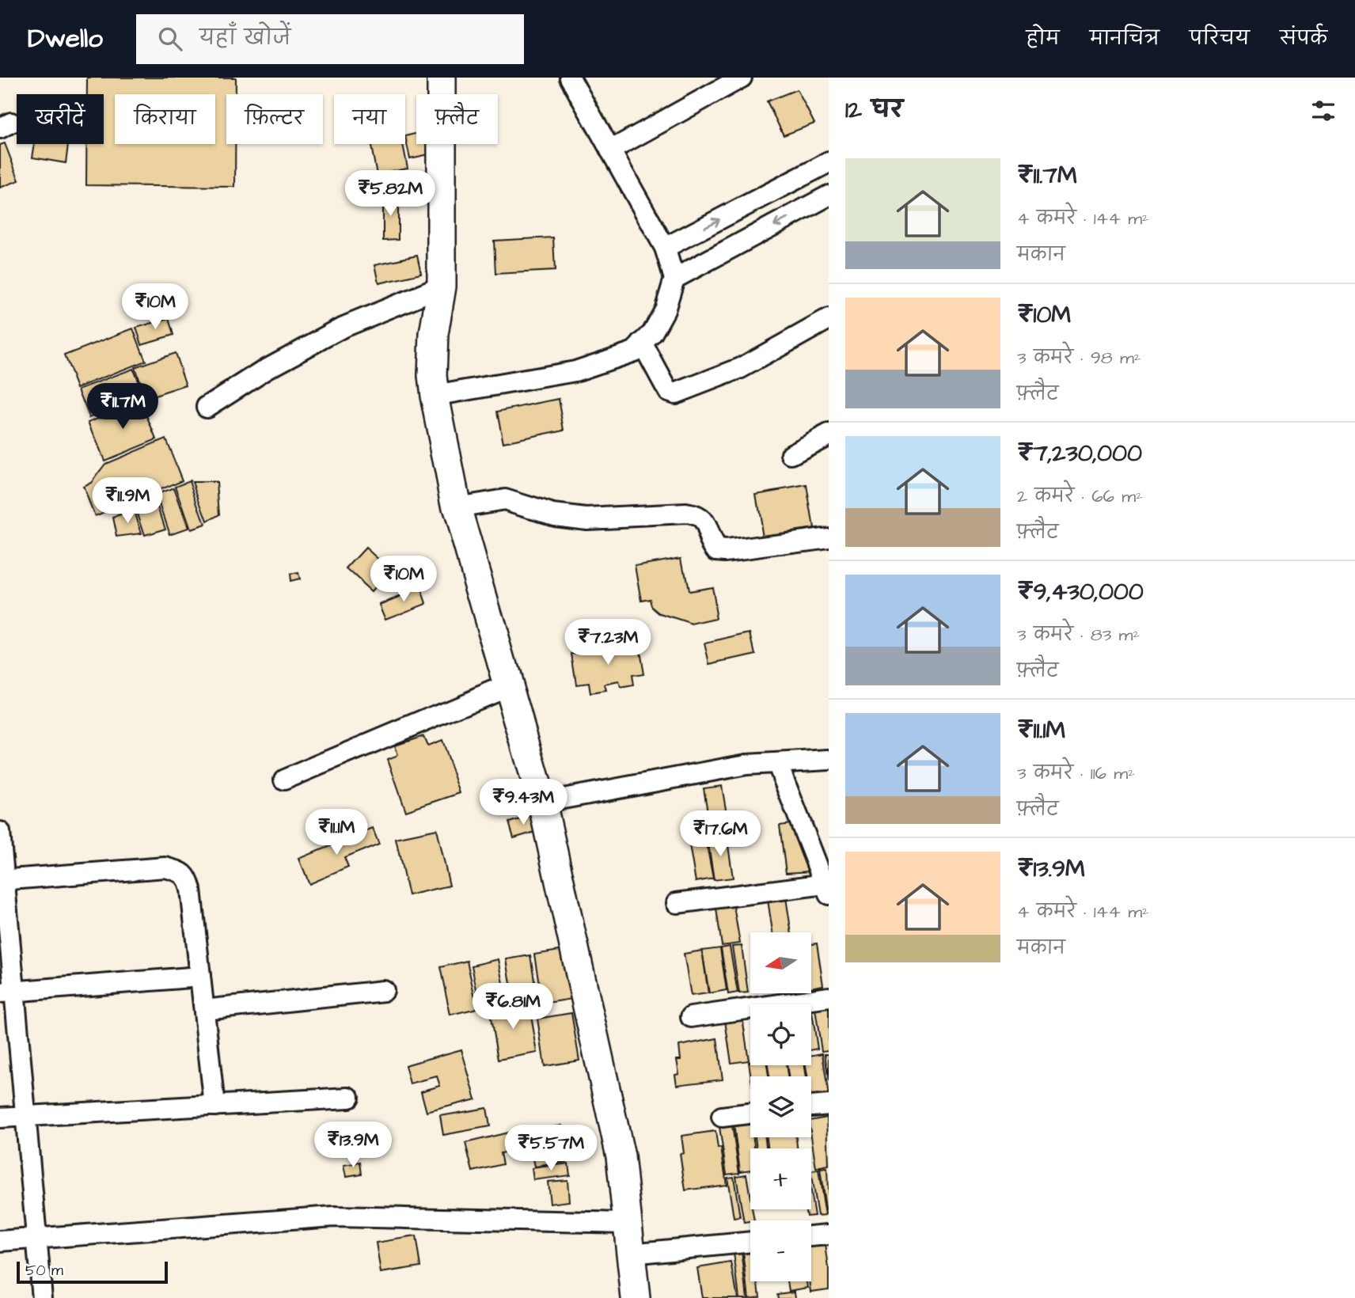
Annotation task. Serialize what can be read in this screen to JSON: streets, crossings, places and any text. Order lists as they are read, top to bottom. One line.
{"scale_bar":"50 m","north":"left","page":{"header":"Dwello","search":"यहाँ खोजें","nav":["होम","मानचित्र","परिचय","संपर्क"],"heading":"12 घर","chip":["खरीदें","किराया","फ़िल्टर","नया","फ़्लैट"],"list":[{"name":"₹11.7M","note":"4 कमरे · 144 m² · मकान"},{"name":"₹10M","note":"3 कमरे · 98 m² · फ़्लैट"},{"name":"₹7,230,000","note":"2 कमरे · 66 m² · फ़्लैट"},{"name":"₹9,430,000","note":"3 कमरे · 83 m² · फ़्लैट"},{"name":"₹11.1M","note":"3 कमरे · 116 m² · फ़्लैट"},{"name":"₹13.9M","note":"4 कमरे · 144 m² · मकान"}],"price":["₹5.82M","₹10M","₹11.7M","₹11.9M","₹10M","₹7.23M","₹9.43M","₹11.1M","₹17.6M","₹6.81M","₹13.9M","₹5.57M"],"map_buttons":["+","−"],"scale":"50 m"}}
